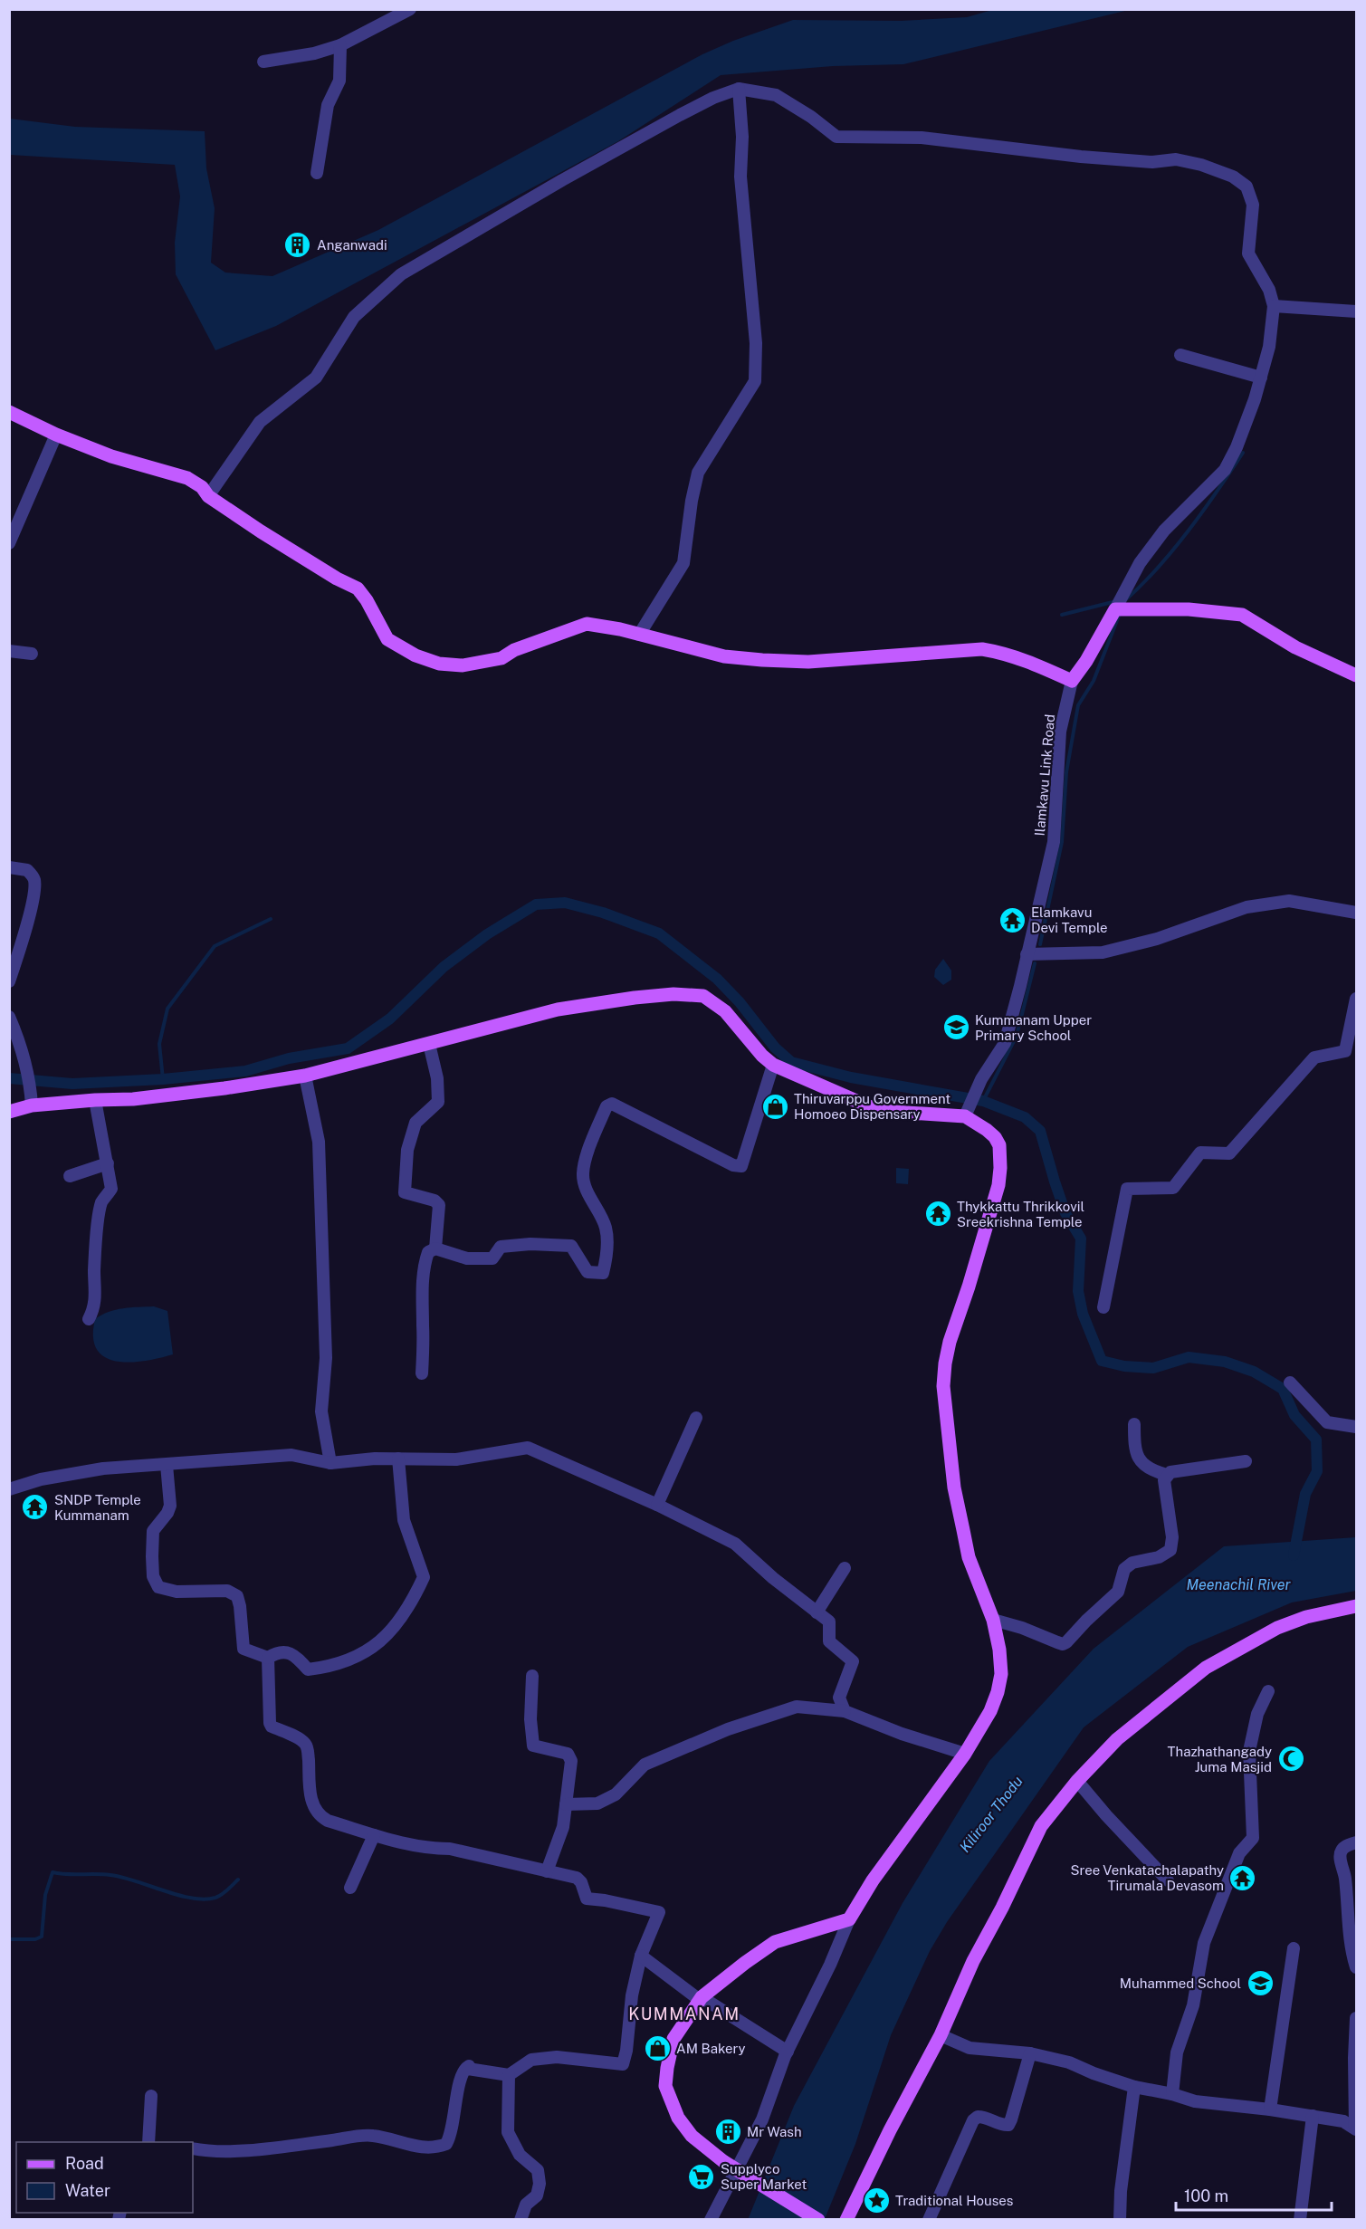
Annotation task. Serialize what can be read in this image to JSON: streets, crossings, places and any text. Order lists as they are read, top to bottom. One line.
{"streets":{"street":["Ilamkavu Link Road"]},"districts":["KUMMANAM"],"water":["Meenachil River","Kiliroor Thodu"],"places":{"building":["Anganwadi","Mr Wash"],"temple":["Elamkavu Devi Temple","Thykkattu Thrikkovil Sreekrishna Temple","SNDP Temple Kummanam","Sree Venkatachalapathy Tirumala Devasom"],"school or university":["Kummanam Upper Primary School","Muhammed School"],"shop":["Thiruvarppu Government Homoeo Dispensary","AM Bakery"],"mosque":["Thazhathangady Juma Masjid"],"supermarket":["Supplyco Super Market"],"place":["Traditional Houses"]},"legend":["Road","Water"],"scale_bar":"100 m"}
